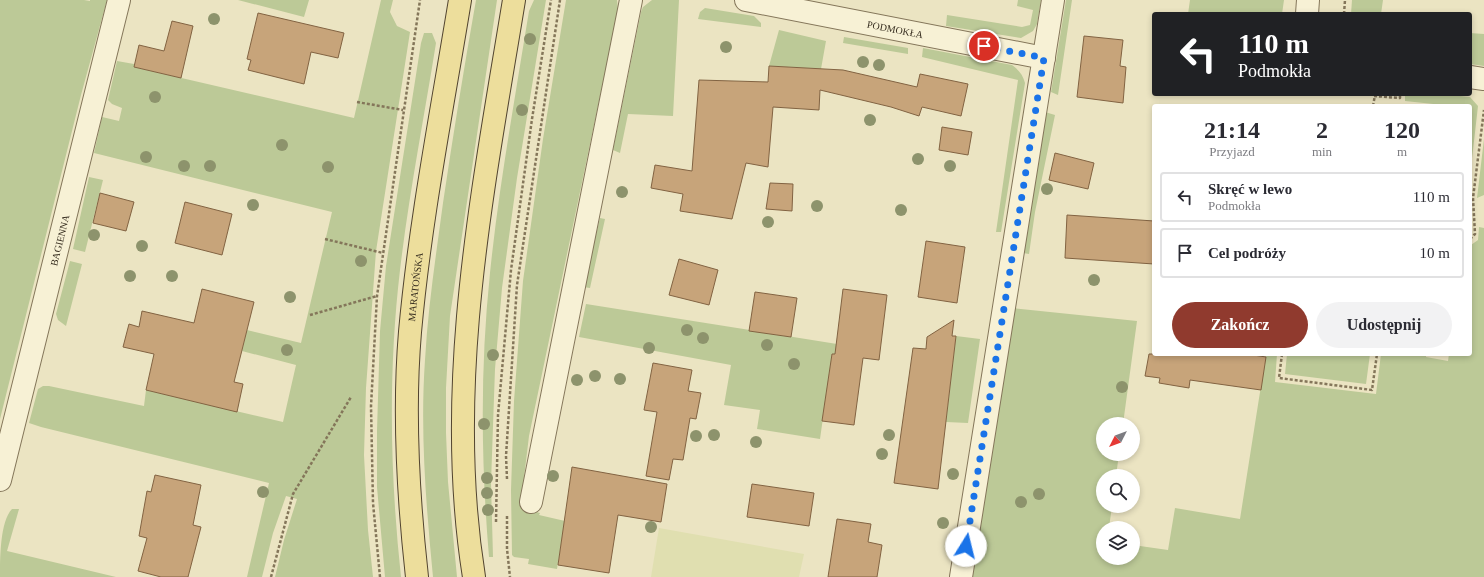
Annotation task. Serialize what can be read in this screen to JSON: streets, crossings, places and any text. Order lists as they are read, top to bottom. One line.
{"streets":{"main road":["MARATOŃSKA"],"street":["PODMOKŁA","BAGIENNA"]},"north":"bottom left","page":{"turn":["110 m","Podmokła"],"eta":["21:14","Przyjazd","2","min","120","m"],"list":[{"name":"Skręć w lewo","note":"Podmokła","value":"110 m"},{"name":"Cel podróży","value":"10 m"}],"buttons":["Zakończ","Udostępnij"]}}
